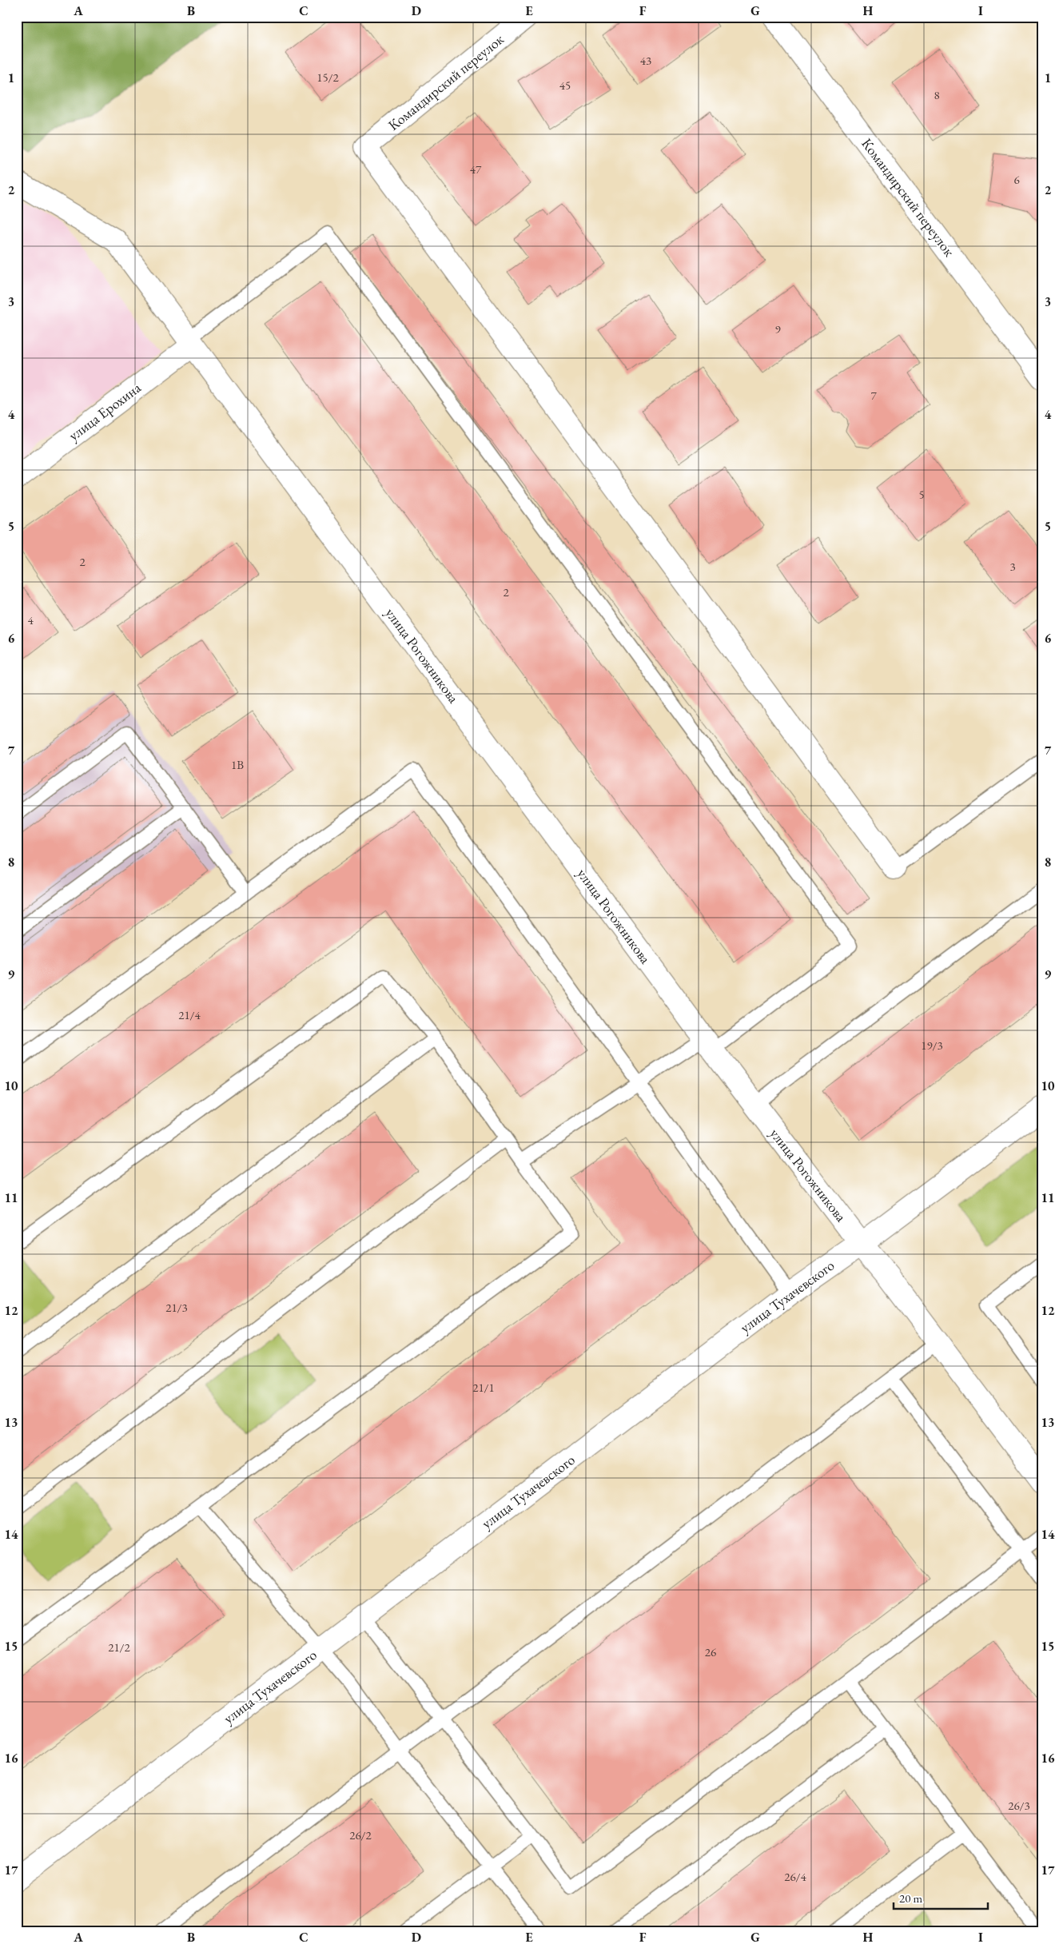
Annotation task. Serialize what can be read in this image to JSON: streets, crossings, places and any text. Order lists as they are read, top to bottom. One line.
{"streets":{"street":["Командирский переулок","улица Ерохина","улица Рогожникова","улица Тухачевского"]},"crossings":[["улица Ерохина","улица Рогожникова"],["улица Рогожникова","улица Тухачевского"]],"house_numbers":["43","15/2","45","8","47","6","9","7","5","2","3","2","4","1В","21/4","19/3","21/3","21/1","21/2","26","26/3","26/2","26/4"],"scale_bar":"20 m","grid":{"columns":["A","B","C","D","E","F","G","H","I"],"rows":["1","2","3","4","5","6","7","8","9","10","11","12","13","14","15","16","17"]}}
